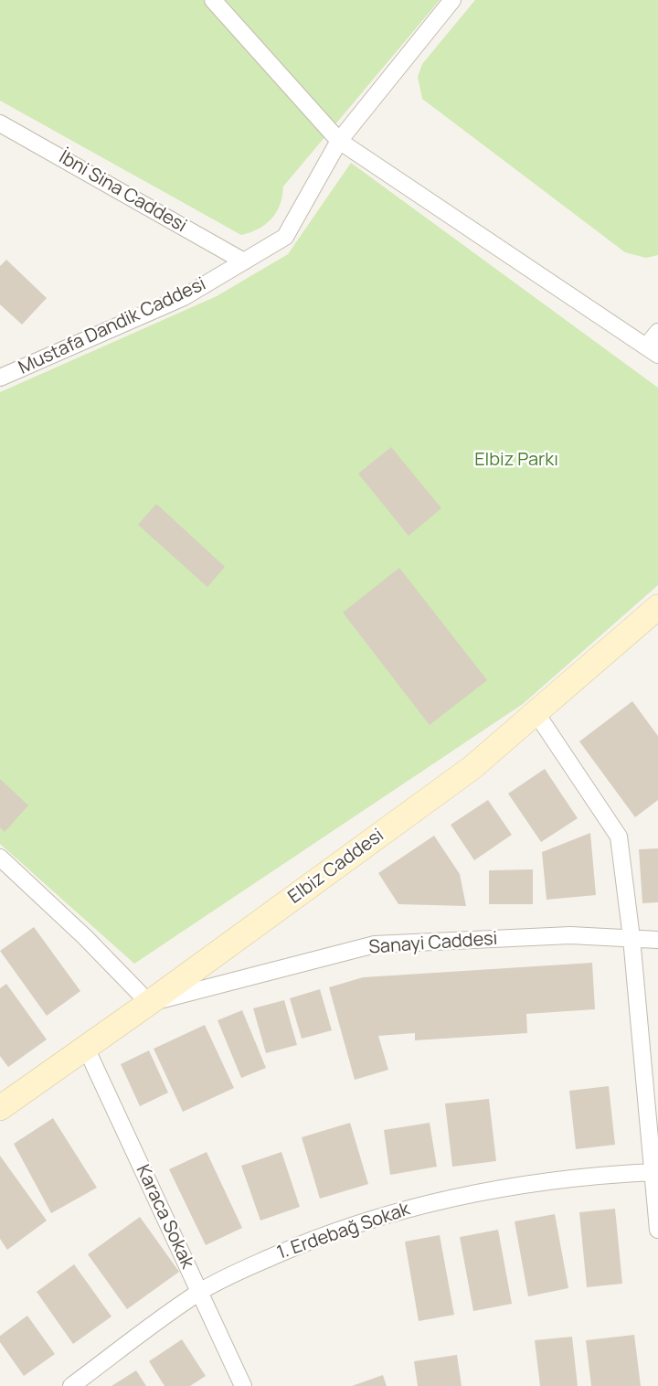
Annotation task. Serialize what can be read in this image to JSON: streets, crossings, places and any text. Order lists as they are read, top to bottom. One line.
{"streets":{"street":["İbni Sina Caddesi","Mustafa Dandik Caddesi","Elbiz Caddesi","Sanayi Caddesi","Karaca Sokak","1. Erdebağ Sokak"]},"crossings":[["İbni Sina Caddesi","Mustafa Dandik Caddesi"],["Elbiz Caddesi","Sanayi Caddesi"],["Elbiz Caddesi","Karaca Sokak"],["Karaca Sokak","1. Erdebağ Sokak"]],"parks":["Elbiz Parkı"]}
